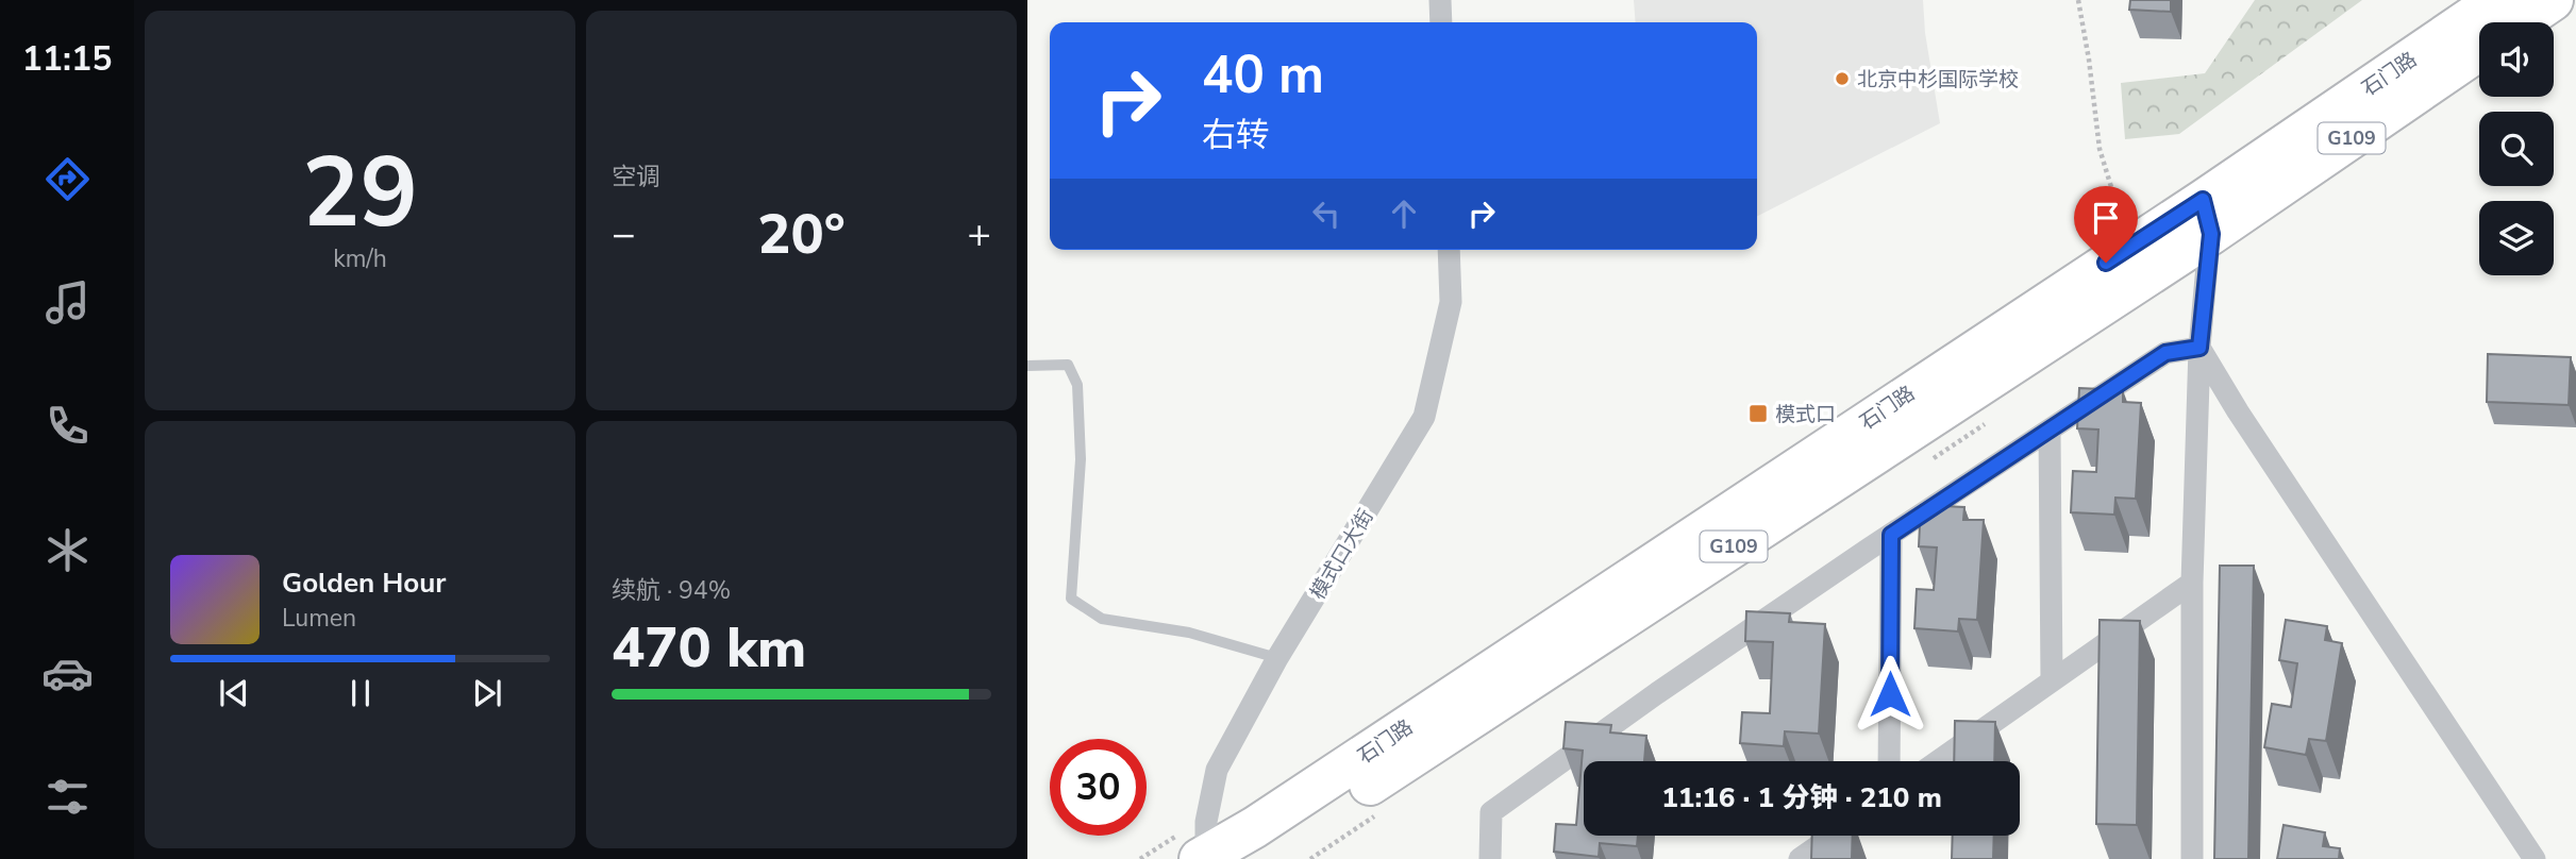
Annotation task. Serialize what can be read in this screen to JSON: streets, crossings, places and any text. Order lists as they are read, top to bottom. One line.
{"streets":{"highway":["石门路","G109"],"street":["模式口大街"]},"crossings":[["石门路","模式口大街"]],"places":{"other":["北京中杉国际学校"],"transit":["模式口"]},"page":{"tabs":"11:15","tile":[["29","km/h"],"空调",["续航 · 94%","470 km"]],"turn":["40 m","右转"],"heat":["−","20°","+"],"song":["Golden Hour","Lumen"],"limit":"30","trip":"11:16 · 1 分钟 · 210 m"}}
